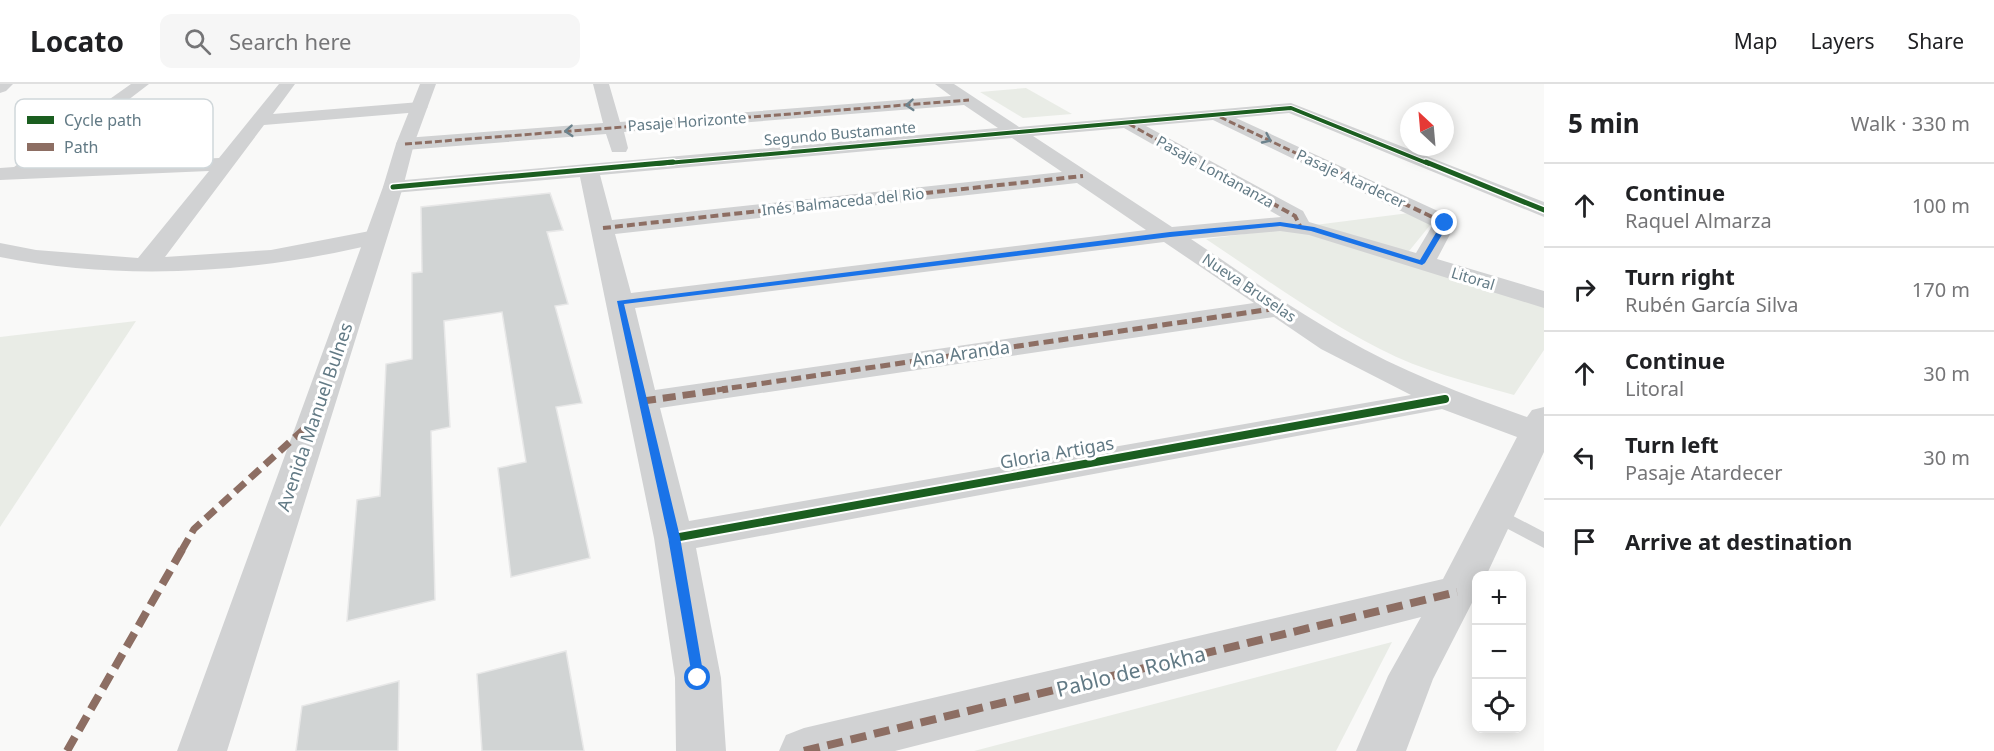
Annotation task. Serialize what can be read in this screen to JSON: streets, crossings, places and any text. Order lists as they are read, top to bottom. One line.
{"streets":{"street":["Pasaje Horizonte","Segundo Bustamante","Pasaje Lontananza","Pasaje Atardecer","Inés Balmaceda del Rio","Litoral","Nueva Bruselas","Ana Aranda","Avenida Manuel Bulnes","Gloria Artigas","Pablo de Rokha"]},"crossings":[["Pasaje Horizonte","Nueva Bruselas"],["Pasaje Horizonte","Avenida Manuel Bulnes"],["Segundo Bustamante","Pasaje Lontananza"],["Segundo Bustamante","Pasaje Atardecer"],["Segundo Bustamante","Nueva Bruselas"],["Segundo Bustamante","Avenida Manuel Bulnes"],["Pasaje Lontananza","Litoral"],["Pasaje Atardecer","Litoral"],["Inés Balmaceda del Rio","Nueva Bruselas"],["Nueva Bruselas","Ana Aranda"],["Nueva Bruselas","Gloria Artigas"]],"one_way":["Pasaje Atardecer"],"legend":["Cycle path","Path"],"north":"top left","page":{"header":"Locato","search":"Search here","nav":["Map","Layers","Share"],"heading":["5 min","Walk · 330 m"],"list":[["Continue","Raquel Almarza","100 m"],["Turn right","Rubén García Silva","170 m"],["Continue","Litoral","30 m"],["Turn left","Pasaje Atardecer","30 m"],"Arrive at destination"],"map_buttons":["+","−"]}}
